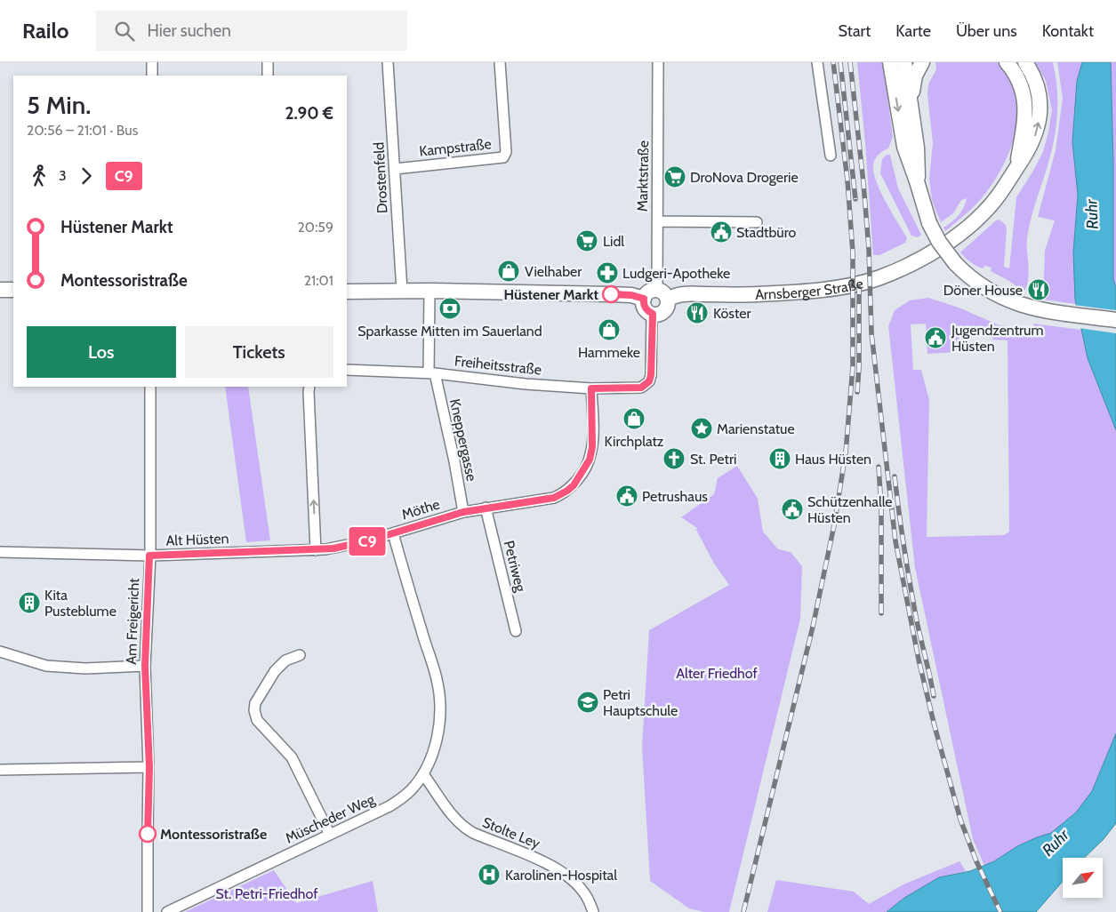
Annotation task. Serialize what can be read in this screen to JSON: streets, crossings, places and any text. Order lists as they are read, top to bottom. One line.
{"streets":{"street":["Kampstraße","Marktstraße","Drostenfeld","Arnsberger Straße","Freiheitsstraße","Kneppergasse","Möthe","Alt Hüsten","Petriweg","Am Freigericht","Müscheder Weg","Stolte Ley"]},"crossings":[["Kampstraße","Drostenfeld"],["Marktstraße","Arnsberger Straße"],["Marktstraße","Freiheitsstraße"],["Arnsberger Straße","Freiheitsstraße"],["Freiheitsstraße","Kneppergasse"],["Freiheitsstraße","Möthe"],["Kneppergasse","Möthe"],["Möthe","Alt Hüsten"],["Möthe","Petriweg"],["Möthe","Müscheder Weg"],["Möthe","Stolte Ley"],["Alt Hüsten","Am Freigericht"],["Müscheder Weg","Stolte Ley"]],"water":["Ruhr"],"parks":["Alter Friedhof","St. Petri-Friedhof"],"places":{"supermarket":["DroNova Drogerie","Lidl"],"public building":["Stadtbüro","Jugendzentrum Hüsten","Petrushaus","Schützenhalle Hüsten"],"shop":["Vielhaber","Hammeke","Kirchplatz"],"pharmacy":["Ludgeri-Apotheke"],"restaurant":["Döner House","Köster"],"other":["Hüstener Markt","Montessoristraße"],"bank":["Sparkasse Mitten im Sauerland"],"place":["Marienstatue"],"church":["St. Petri"],"building":["Haus Hüsten","Kita Pusteblume"],"school or university":["Petri Hauptschule"],"hospital":["Karolinen-Hospital"]},"lines":["bus line C9"],"north":"top right","page":{"header":"Railo","search":"Hier suchen","nav":["Start","Karte","Über uns","Kontakt"],"on_map":"C9","heading":["5 Min.","20:56 – 21:01 · Bus","2.90 €"],"legs":["3","C9"],"list":[{"name":"Hüstener Markt","value":"20:59"},{"name":"Montessoristraße","value":"21:01"}],"buttons":["Los","Tickets"]}}
